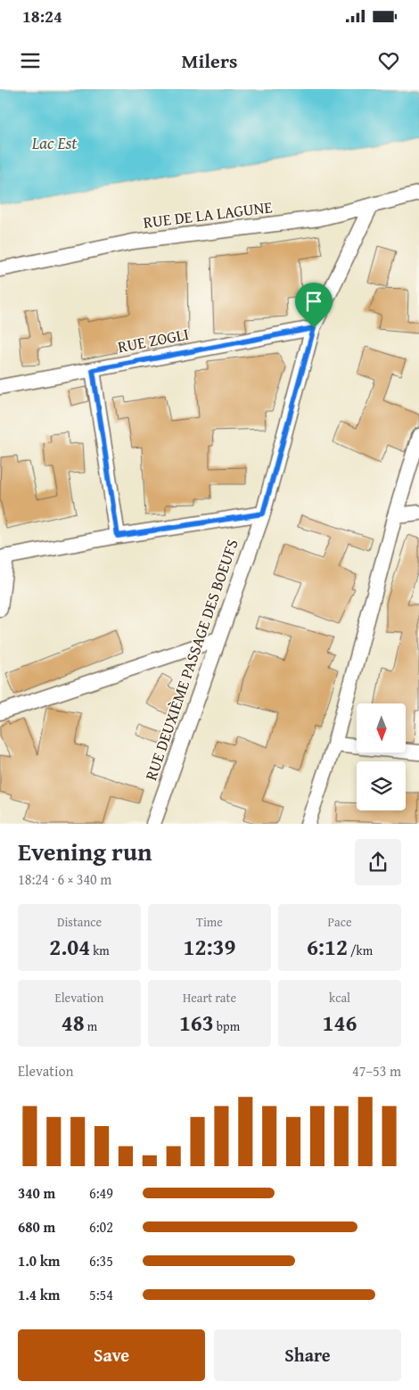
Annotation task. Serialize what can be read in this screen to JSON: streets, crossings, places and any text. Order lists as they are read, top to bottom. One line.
{"streets":{"street":["RUE DE LA LAGUNE","RUE ZOGLI","RUE DEUXIÈME PASSAGE DES BOEUFS"]},"crossings":[["RUE DE LA LAGUNE","RUE DEUXIÈME PASSAGE DES BOEUFS"],["RUE ZOGLI","RUE DEUXIÈME PASSAGE DES BOEUFS"]],"water":["Lac Est"],"north":"bottom","page":{"status":"18:24","header":"Milers","heading":["Evening run","18:24 · 6 × 340 m"],"stats":[["Distance","2.04 km"],["Time","12:39"],["Pace","6:12 /km"],["Elevation","48 m"],["Heart rate","163 bpm"],["kcal","146"]],"chart":["Elevation","47–53 m"],"list":[{"name":"340 m","note":"6:49"},{"name":"680 m","note":"6:02"},{"name":"1.0 km","note":"6:35"},{"name":"1.4 km","note":"5:54"}],"buttons":["Save","Share"]}}
